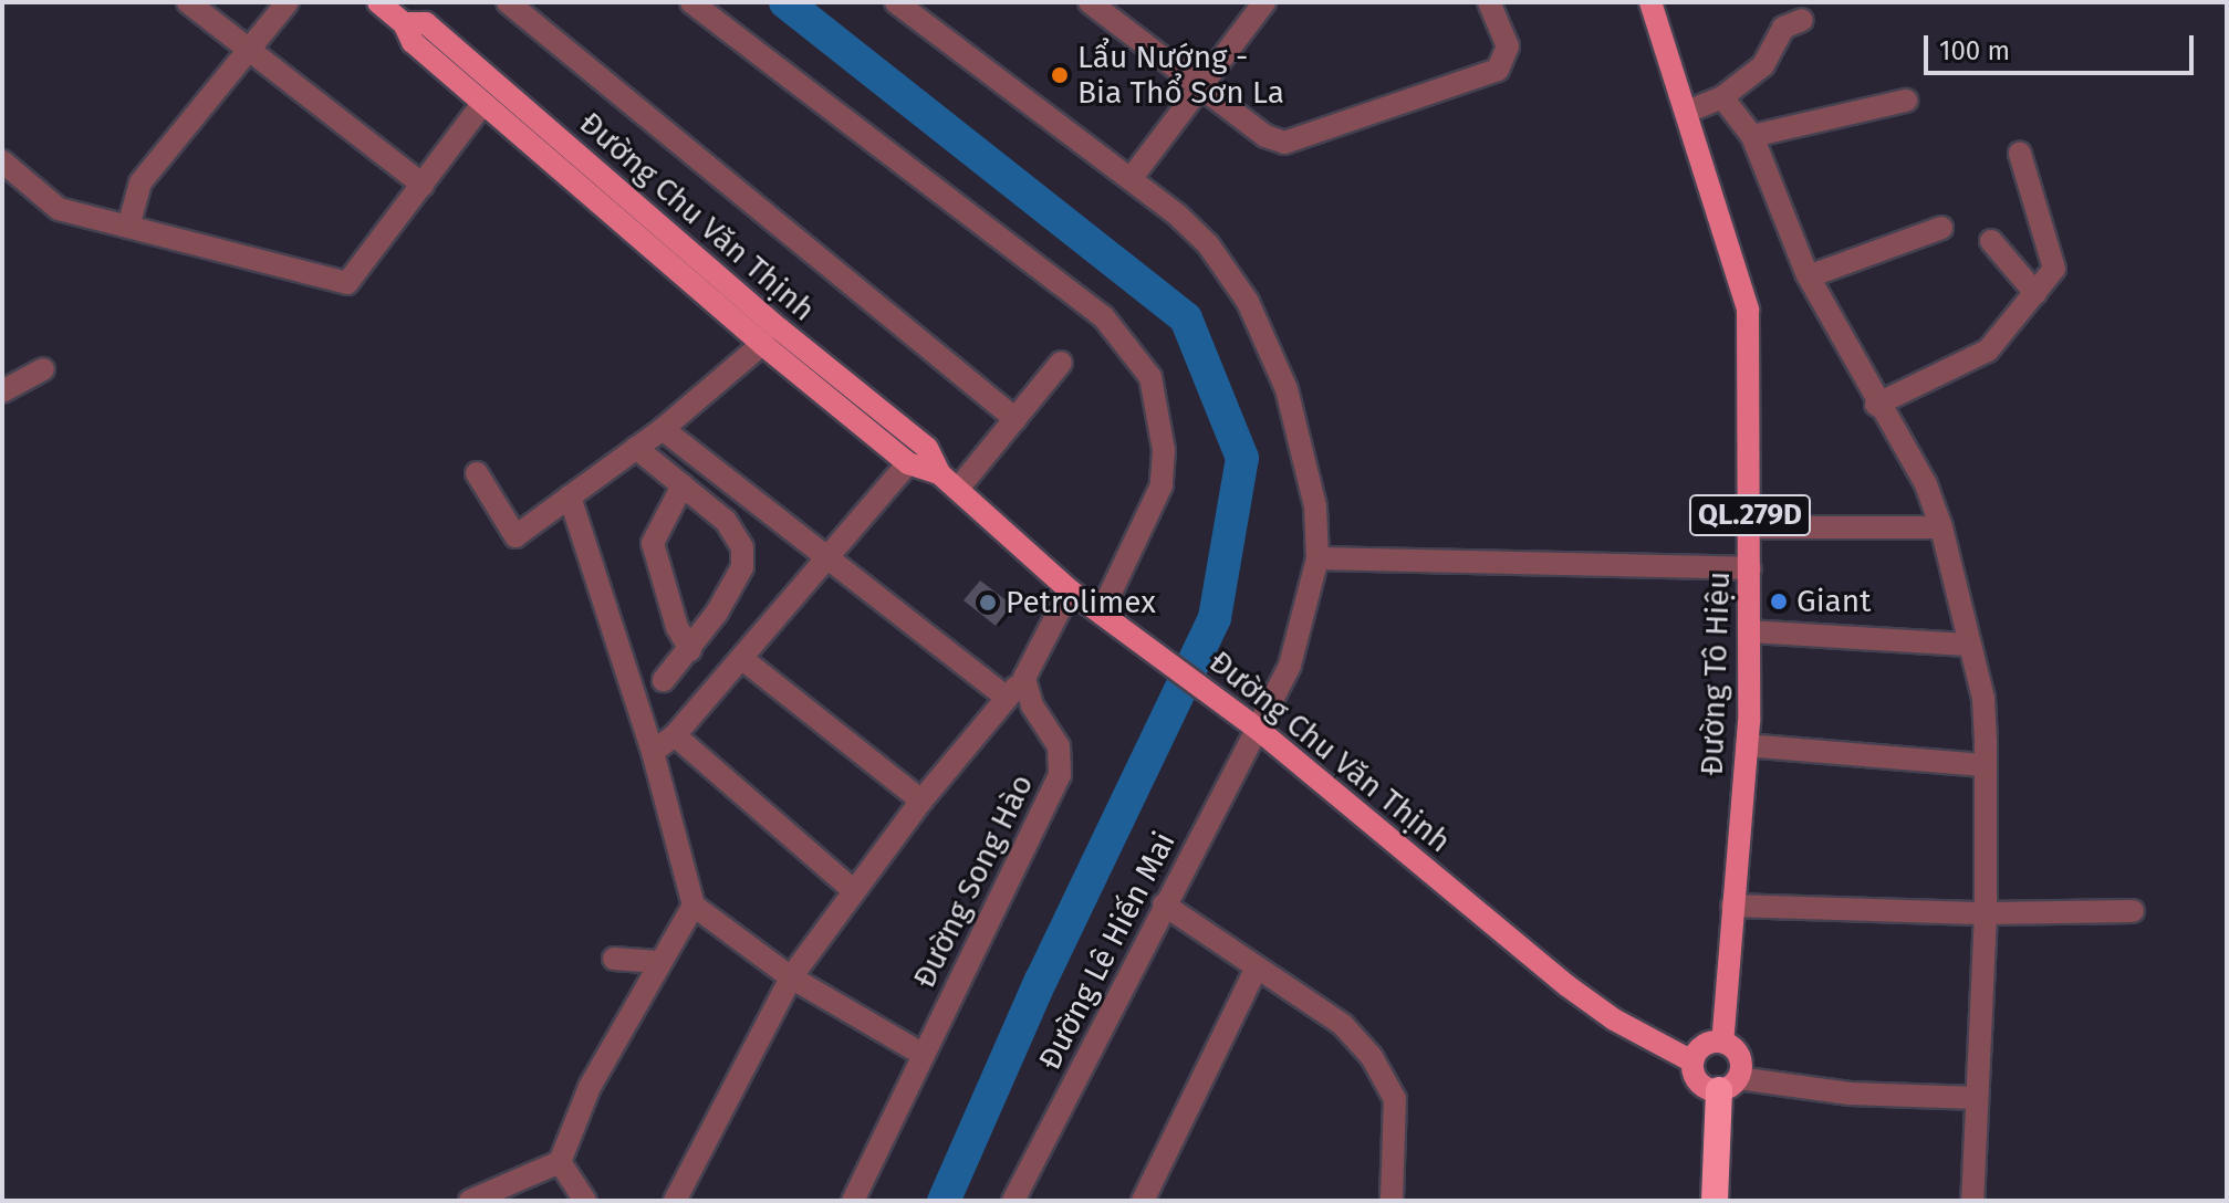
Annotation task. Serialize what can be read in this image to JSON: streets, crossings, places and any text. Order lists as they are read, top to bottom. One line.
{"streets":{"main road":["Đường Chu Văn Thịnh","QL.279D","Đường Tô Hiệu"],"street":["Đường Song Hào","Đường Lê Hiến Mai"]},"crossings":[["Đường Chu Văn Thịnh","Đường Tô Hiệu"],["Đường Chu Văn Thịnh","Đường Lê Hiến Mai"]],"places":["Lẩu Nướng - Bia Thổ Sơn La","Giant","Petrolimex"],"scale_bar":"100 m"}
